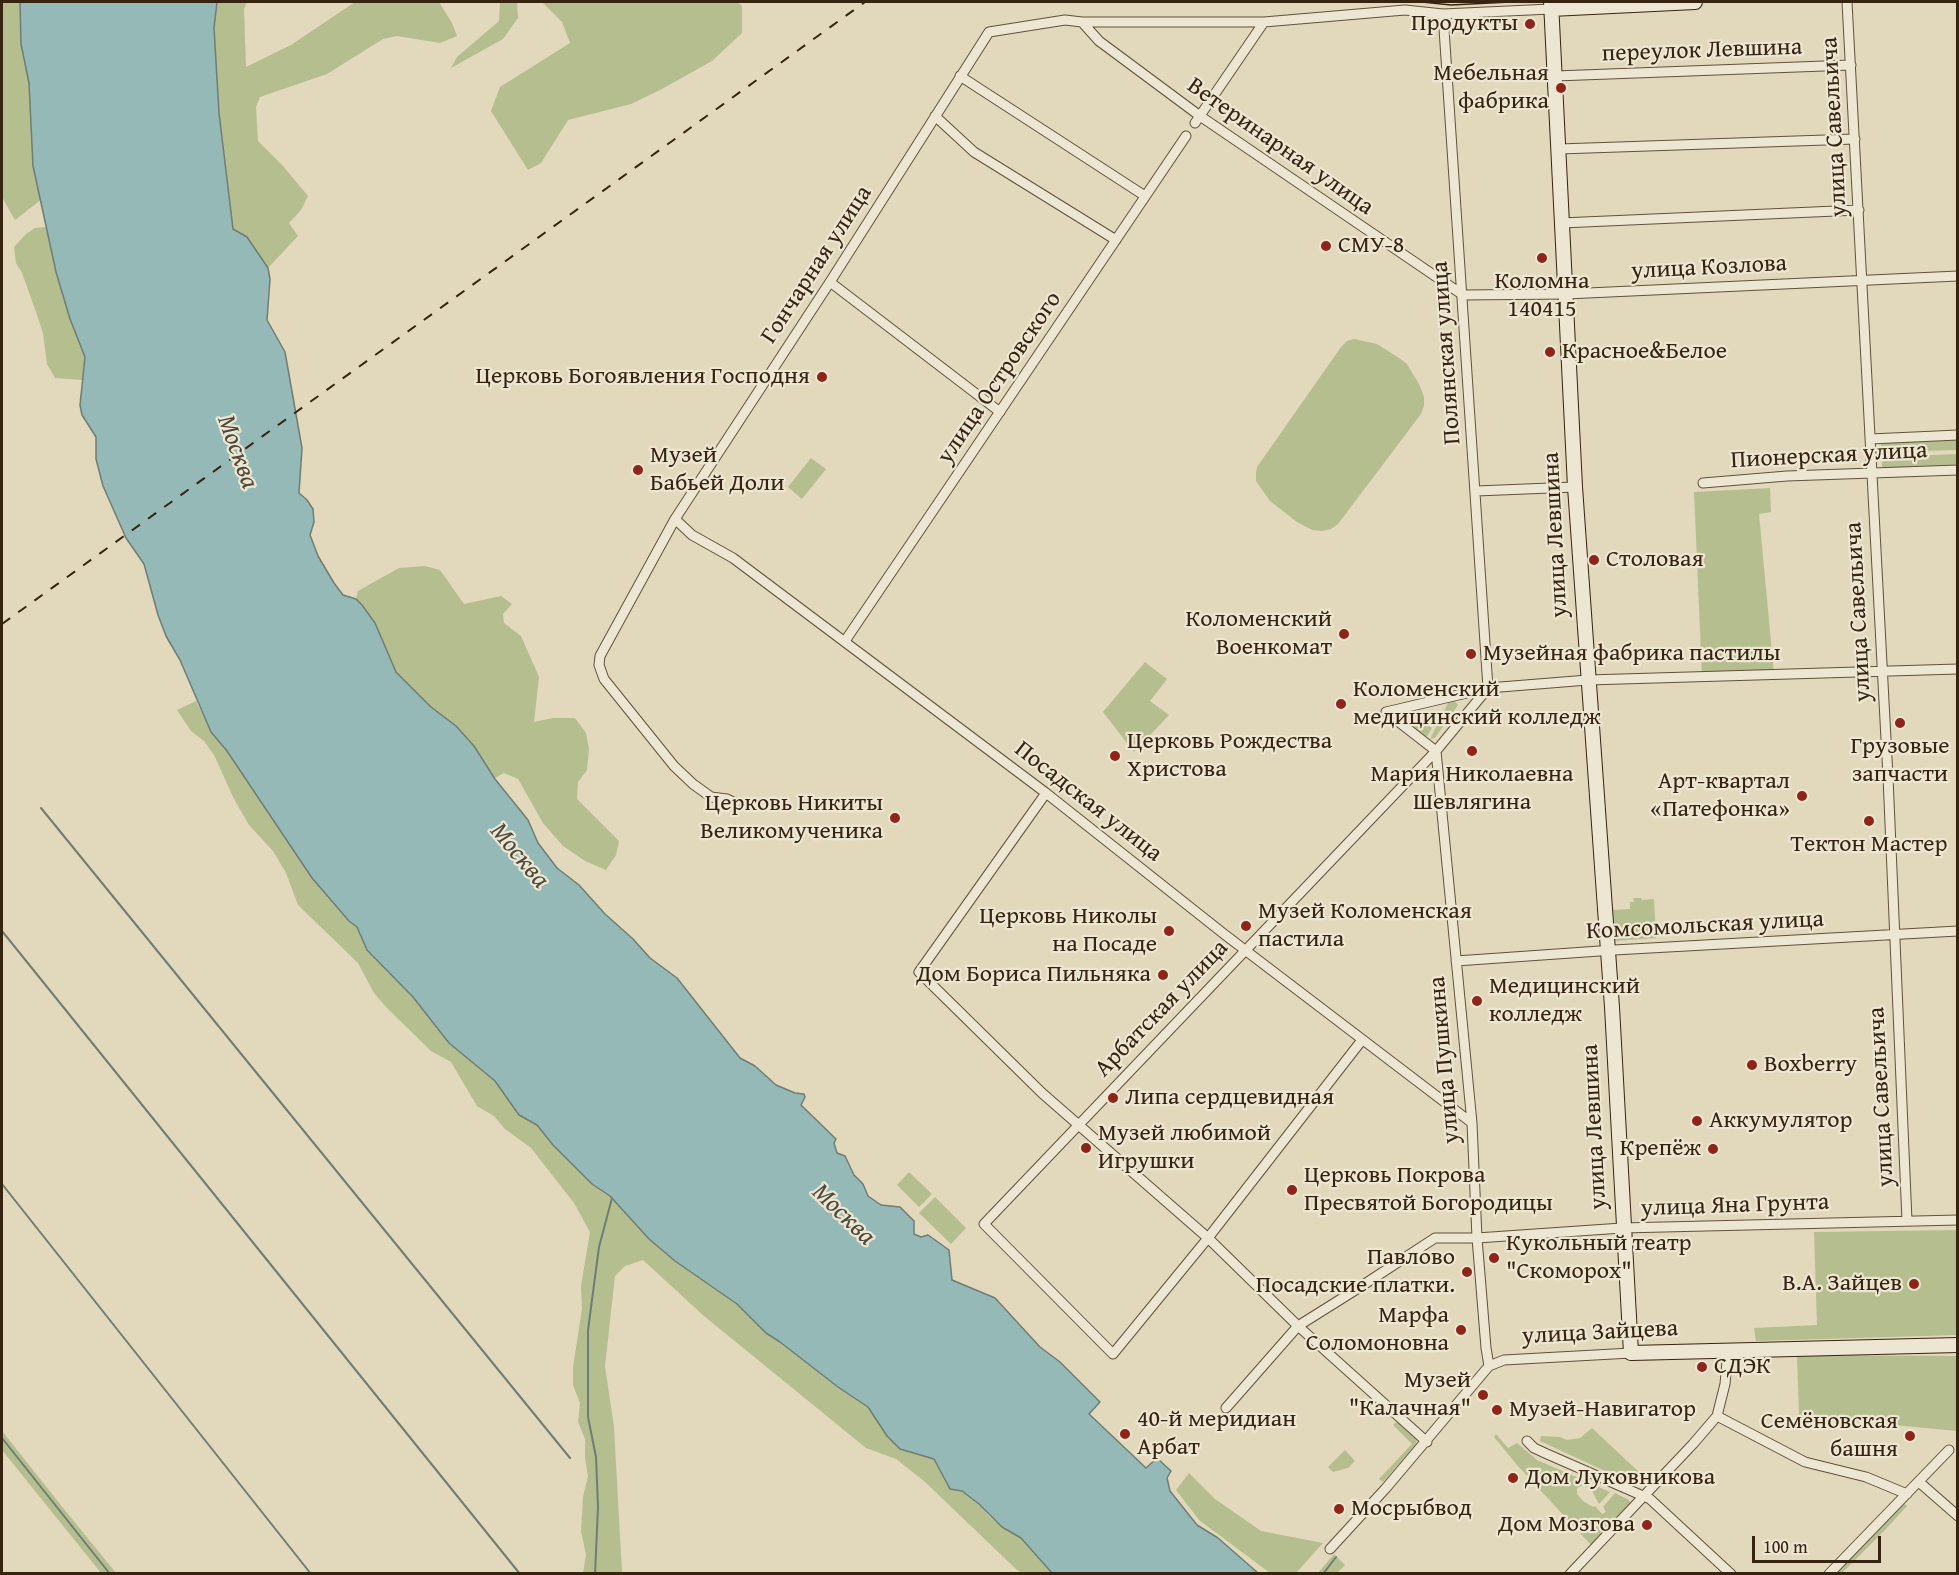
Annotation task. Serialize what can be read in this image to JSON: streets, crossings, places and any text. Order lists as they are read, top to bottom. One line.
{"streets":{"street":["переулок Левшина","улица Савельича","Ветеринарная улица","Гончарная улица","улица Козлова","Полянская улица","улица Островского","Пионерская улица","улица Левшина","Посадская улица","Комсомольская улица","Арбатская улица","улица Пушкина","улица Яна Грунта","улица Зайцева"]},"crossings":[["переулок Левшина","улица Савельича"],["переулок Левшина","улица Левшина"],["улица Савельича","улица Козлова"],["улица Савельича","Пионерская улица"],["улица Савельича","Комсомольская улица"],["улица Савельича","улица Яна Грунта"],["Ветеринарная улица","Гончарная улица"],["Ветеринарная улица","улица Козлова"],["Ветеринарная улица","Полянская улица"],["Гончарная улица","Посадская улица"],["улица Козлова","Полянская улица"],["улица Козлова","улица Левшина"],["Полянская улица","Арбатская улица"],["улица Островского","Посадская улица"],["улица Левшина","Комсомольская улица"],["улица Левшина","улица Яна Грунта"],["улица Левшина","улица Зайцева"],["Посадская улица","Арбатская улица"],["Посадская улица","улица Пушкина"],["Комсомольская улица","улица Пушкина"],["Арбатская улица","улица Пушкина"],["улица Пушкина","улица Яна Грунта"],["улица Пушкина","улица Зайцева"]],"water":["Москва"],"places":["Продукты","Мебельная фабрика","СМУ-8","Коломна 140415","Красное&Белое","Церковь Богоявления Господня","Музей Бабьей Доли","Столовая","Коломенский Военкомат","Музейная фабрика пастилы","Коломенский медицинский колледж","Грузовые запчасти","Мария Николаевна Шевлягина","Церковь Рождества Христова","Арт-квартал «Патефонка»","Церковь Никиты Великомученика","Тектон Мастер","Музей Коломенская пастила","Церковь Николы на Посаде","Дом Бориса Пильняка","Медицинский колледж","Boxberry","Липа сердцевидная","Аккумулятор","Музей любимой Игрушки","Крепёж","Церковь Покрова Пресвятой Богородицы","Кукольный театр \"Скоморох\"","Павлово Посадские платки.","В.А. Зайцев","Марфа Соломоновна","СДЭК","Музей \"Калачная\"","Музей-Навигатор","40-й меридиан Арбат","Семёновская башня","Дом Луковникова","Мосрыбвод","Дом Мозгова"],"scale_bar":"100 m"}
